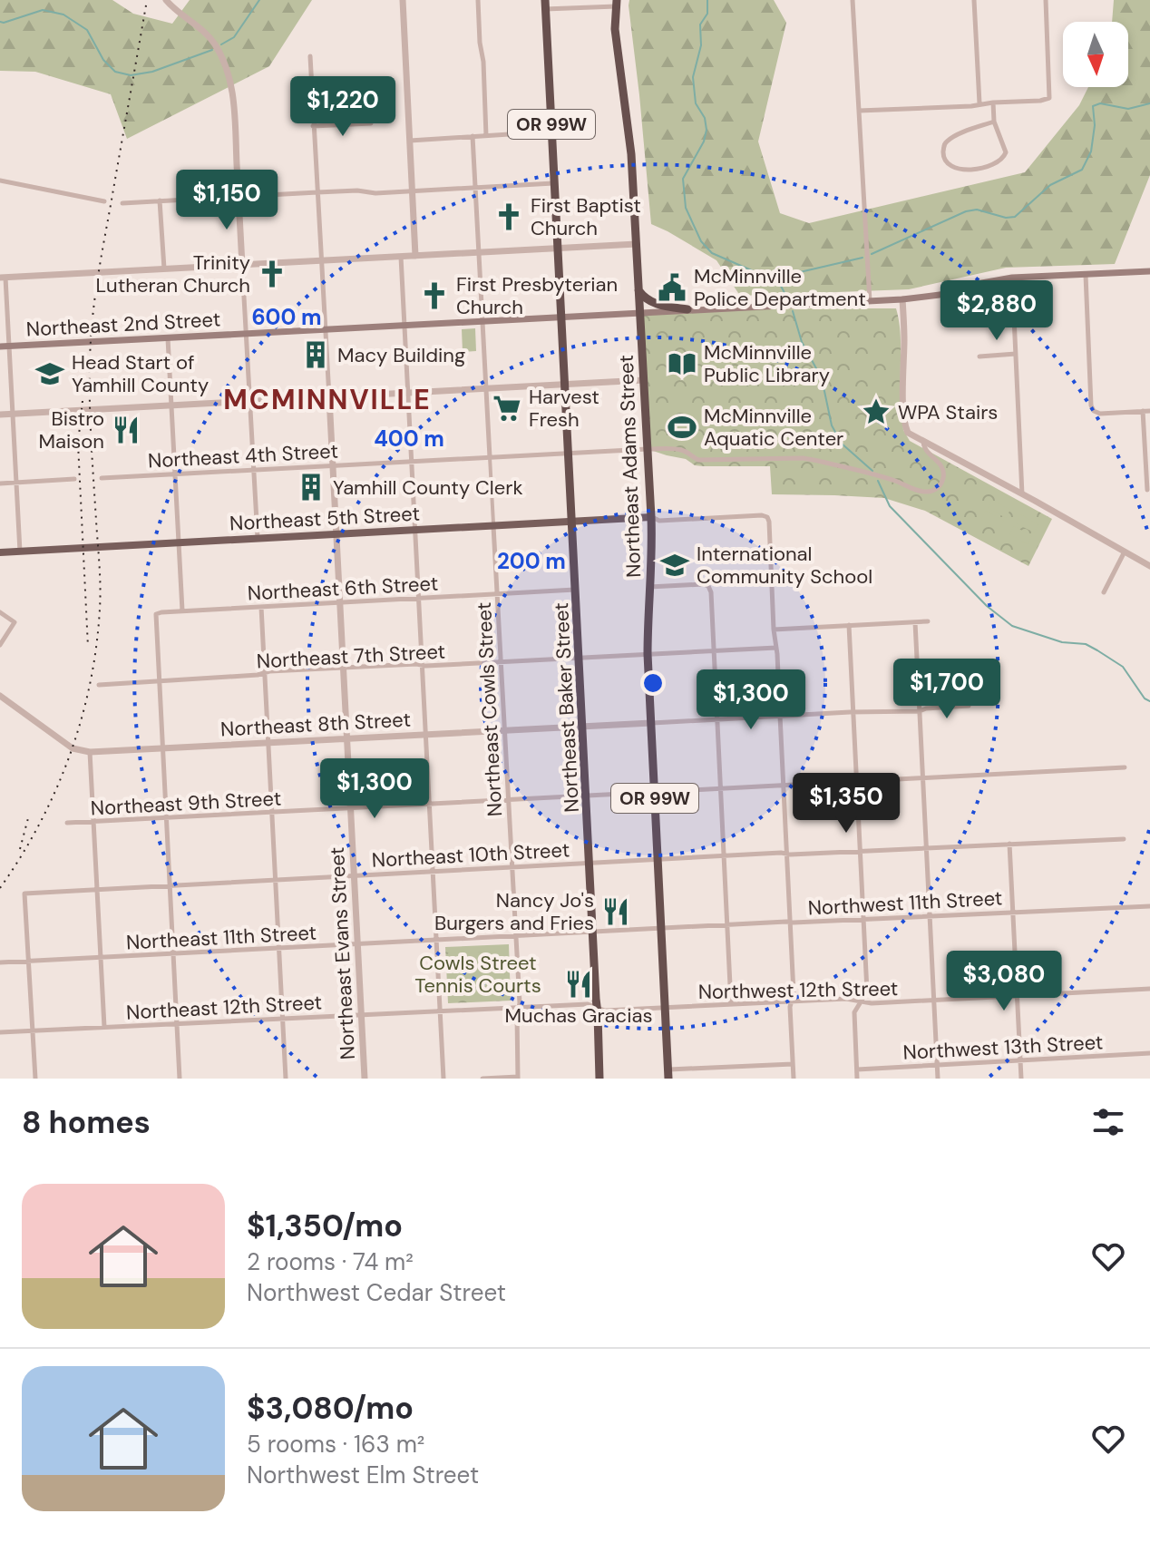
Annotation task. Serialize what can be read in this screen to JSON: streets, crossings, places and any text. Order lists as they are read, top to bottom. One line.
{"streets":{"highway":["OR 99W","Northeast Adams Street","Northeast Baker Street"],"main road":["Northeast 2nd Street","Northeast 5th Street"],"street":["Northeast 4th Street","Northeast 6th Street","Northeast 7th Street","Northeast Cowls Street","Northeast 8th Street","Northeast 9th Street","Northeast 10th Street","Northwest 11th Street","Northeast 11th Street","Northeast Evans Street","Northwest 12th Street","Northeast 12th Street","Northwest 13th Street"]},"crossings":[["OR 99W","Northeast Adams Street"],["OR 99W","Northeast Baker Street"],["Northeast 2nd Street","Northeast Adams Street"],["Northeast 2nd Street","Northeast Baker Street"],["Northeast 2nd Street","Northeast Cowls Street"],["Northeast 2nd Street","Northeast Evans Street"],["Northeast 4th Street","Northeast Adams Street"],["Northeast 4th Street","Northeast Baker Street"],["Northeast 4th Street","Northeast Cowls Street"],["Northeast 4th Street","Northeast Evans Street"],["Northeast Adams Street","Northeast 5th Street"],["Northeast Adams Street","Northeast 7th Street"],["Northeast Adams Street","Northeast 8th Street"],["Northeast Adams Street","Northeast 9th Street"],["Northeast Adams Street","Northeast 10th Street"],["Northeast Adams Street","Northwest 11th Street"],["Northeast Adams Street","Northeast 11th Street"],["Northeast Adams Street","Northwest 12th Street"],["Northeast Adams Street","Northeast 12th Street"],["Northeast 5th Street","Northeast Baker Street"],["Northeast 5th Street","Northeast Cowls Street"],["Northeast 5th Street","Northeast Evans Street"],["Northeast 6th Street","Northeast 7th Street"],["Northeast 6th Street","Northeast Baker Street"],["Northeast 6th Street","Northeast Cowls Street"],["Northeast 6th Street","Northeast Evans Street"],["Northeast 7th Street","Northeast Baker Street"],["Northeast 7th Street","Northeast Cowls Street"],["Northeast 7th Street","Northeast Evans Street"],["Northeast Baker Street","Northeast 8th Street"],["Northeast Baker Street","Northeast 9th Street"],["Northeast Baker Street","Northeast 10th Street"],["Northeast Baker Street","Northeast 11th Street"],["Northeast Baker Street","Northeast 12th Street"],["Northeast Cowls Street","Northeast 8th Street"],["Northeast Cowls Street","Northeast 9th Street"],["Northeast Cowls Street","Northeast 10th Street"],["Northeast Cowls Street","Northeast 11th Street"],["Northeast Cowls Street","Northeast 12th Street"],["Northeast 8th Street","Northeast Evans Street"],["Northeast 9th Street","Northeast Evans Street"],["Northeast 10th Street","Northeast 11th Street"],["Northeast 10th Street","Northeast Evans Street"],["Northwest 11th Street","Northeast 11th Street"],["Northeast 11th Street","Northeast Evans Street"],["Northeast Evans Street","Northeast 12th Street"],["Northwest 12th Street","Northeast 12th Street"]],"districts":["MCMINNVILLE"],"parks":["Cowls Street Tennis Courts"],"places":{"church":["First Baptist Church","Trinity Lutheran Church","First Presbyterian Church"],"public building":["McMinnville Police Department"],"building":["Macy Building","Yamhill County Clerk"],"library":["McMinnville Public Library"],"school or university":["Head Start of Yamhill County","International Community School"],"supermarket":["Harvest Fresh"],"place":["WPA Stairs"],"sports":["McMinnville Aquatic Center"],"restaurant":["Bistro Maison","Nancy Jo's Burgers and Fries","Muchas Gracias"]},"north":"bottom","page":{"price":["$1,220","$1,150","$2,880","$1,700","$1,300","$1,300","$1,350","$3,080"],"heading":"8 homes","list":[{"name":"$1,350/mo","note":"2 rooms · 74 m² · Northwest Cedar Street"},{"name":"$3,080/mo","note":"5 rooms · 163 m² · Northwest Elm Street"}]},"rings":["600 m","400 m","200 m"]}
